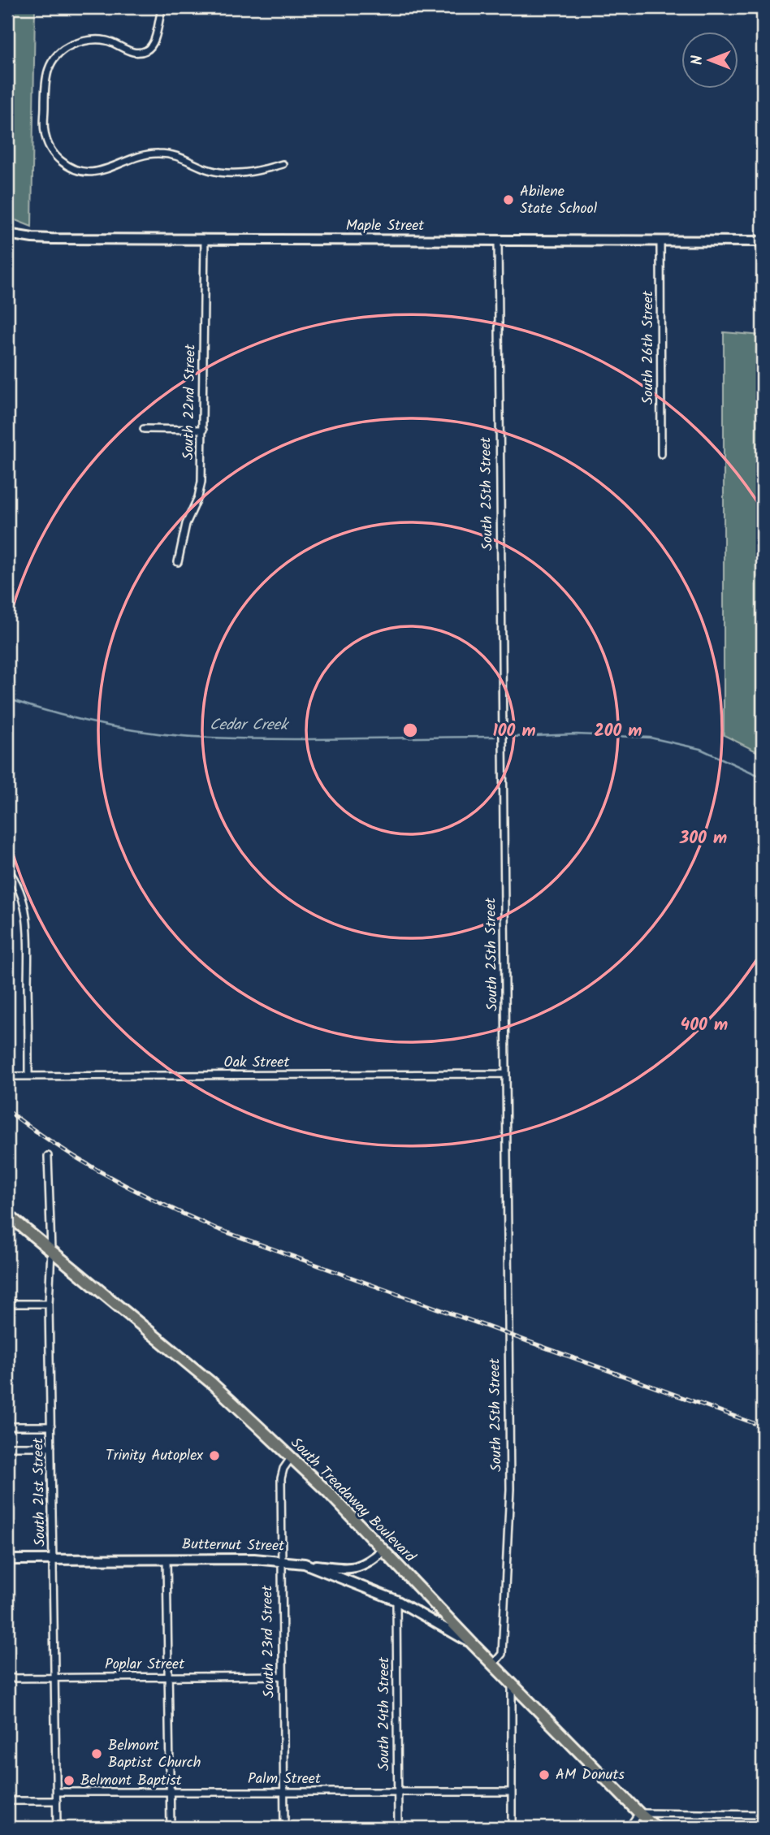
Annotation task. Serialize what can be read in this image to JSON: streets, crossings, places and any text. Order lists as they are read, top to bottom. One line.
{"streets":{"main road":["Maple Street","South Treadaway Boulevard","Butternut Street"],"street":["South 26th Street","South 22nd Street","South 25th Street","Oak Street","South 21st Street","South 23rd Street","Poplar Street","South 24th Street","Palm Street"]},"crossings":[["Maple Street","South 26th Street"],["Maple Street","South 22nd Street"],["Maple Street","South 25th Street"],["South 25th Street","Oak Street"],["South 25th Street","South Treadaway Boulevard"],["South 21st Street","South Treadaway Boulevard"],["South 21st Street","Butternut Street"],["South 21st Street","Poplar Street"],["South 21st Street","Palm Street"],["South Treadaway Boulevard","Butternut Street"],["South Treadaway Boulevard","South 23rd Street"],["Butternut Street","South 23rd Street"],["Butternut Street","South 24th Street"],["South 23rd Street","Poplar Street"],["South 23rd Street","Palm Street"],["South 24th Street","Palm Street"]],"water":["Cedar Creek"],"places":["Abilene State School","Trinity Autoplex","Belmont Baptist Church","AM Donuts","Belmont Baptist"],"north":"left","rings":["100 m","200 m","300 m","400 m"]}
